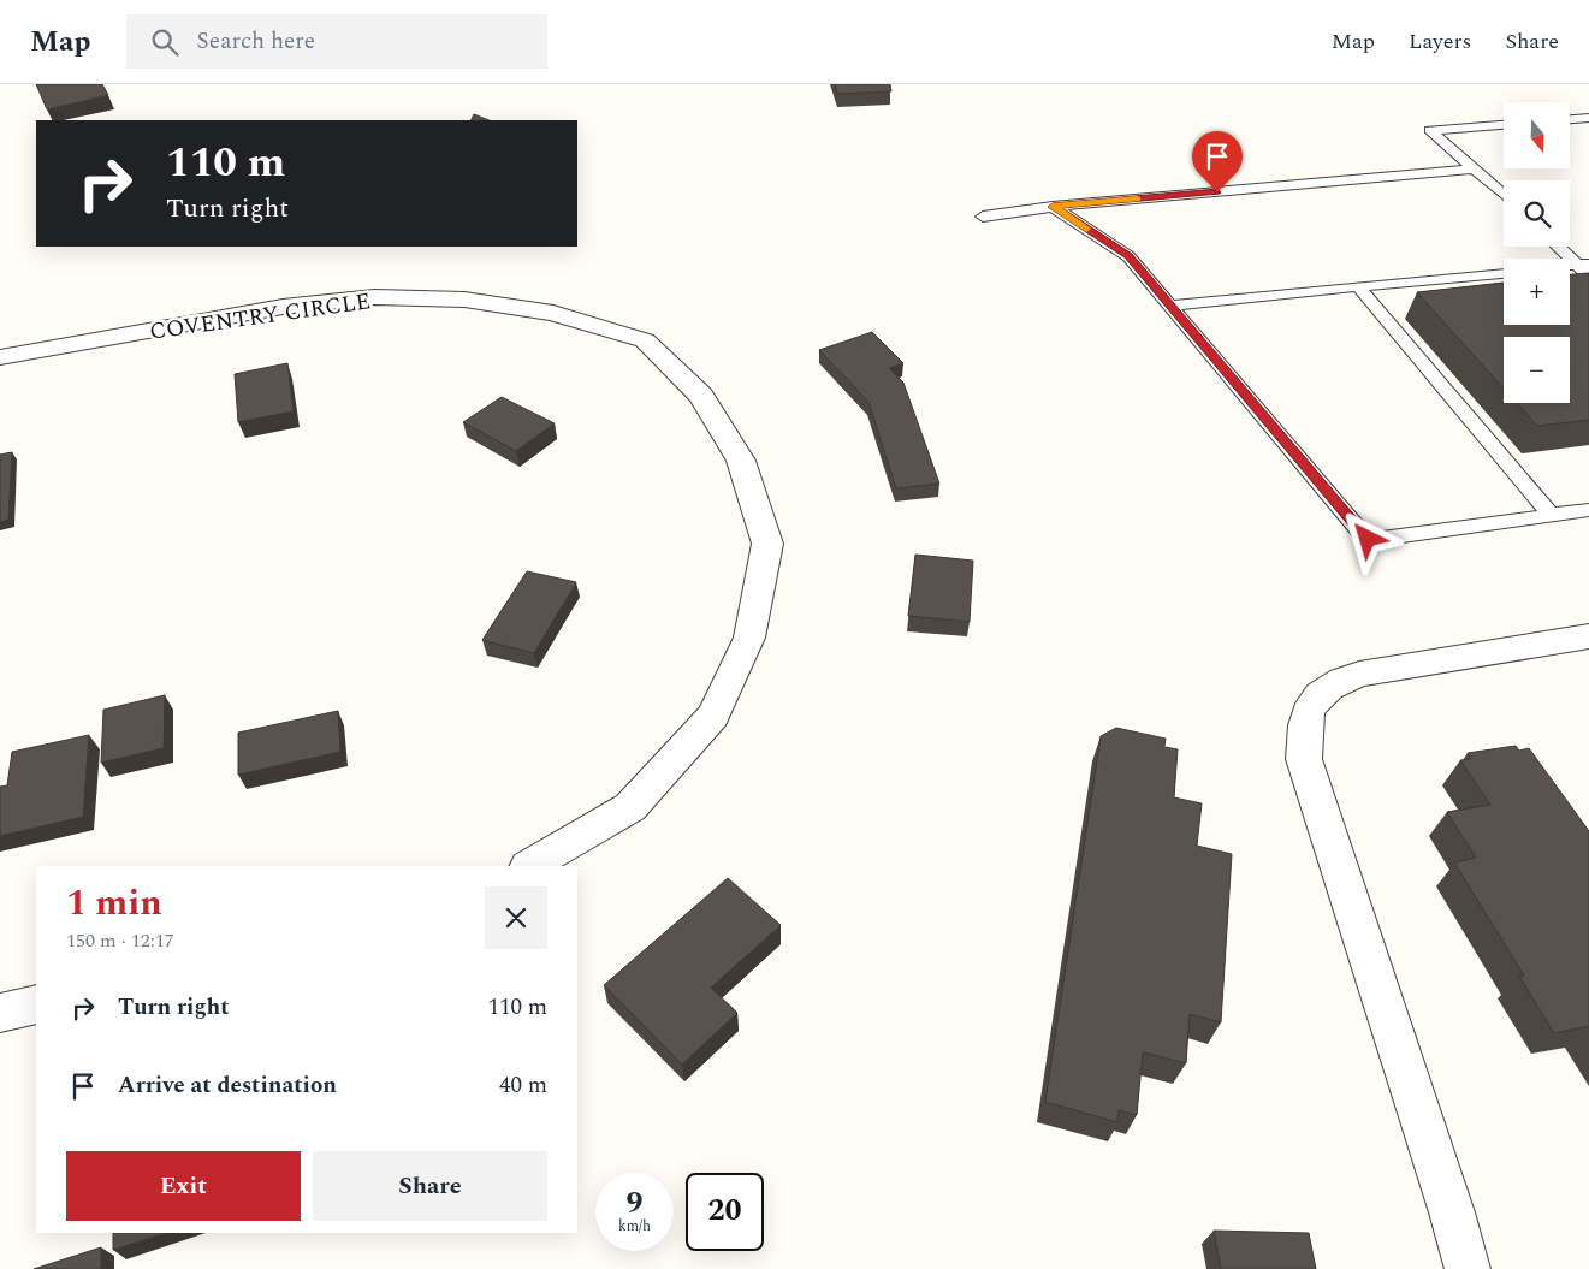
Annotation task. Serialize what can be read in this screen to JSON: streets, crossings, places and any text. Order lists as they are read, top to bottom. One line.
{"streets":{"street":["COVENTRY CIRCLE"]},"north":"bottom","page":{"header":"Map","search":"Search here","nav":["Map","Layers","Share"],"map_buttons":["+","−"],"turn":["110 m","Turn right"],"heading":["1 min","150 m · 12:17"],"list":[{"name":"Turn right","value":"110 m"},{"name":"Arrive at destination","value":"40 m"}],"buttons":["Exit","Share"],"speed":"9 km/h","limit":"20"}}
